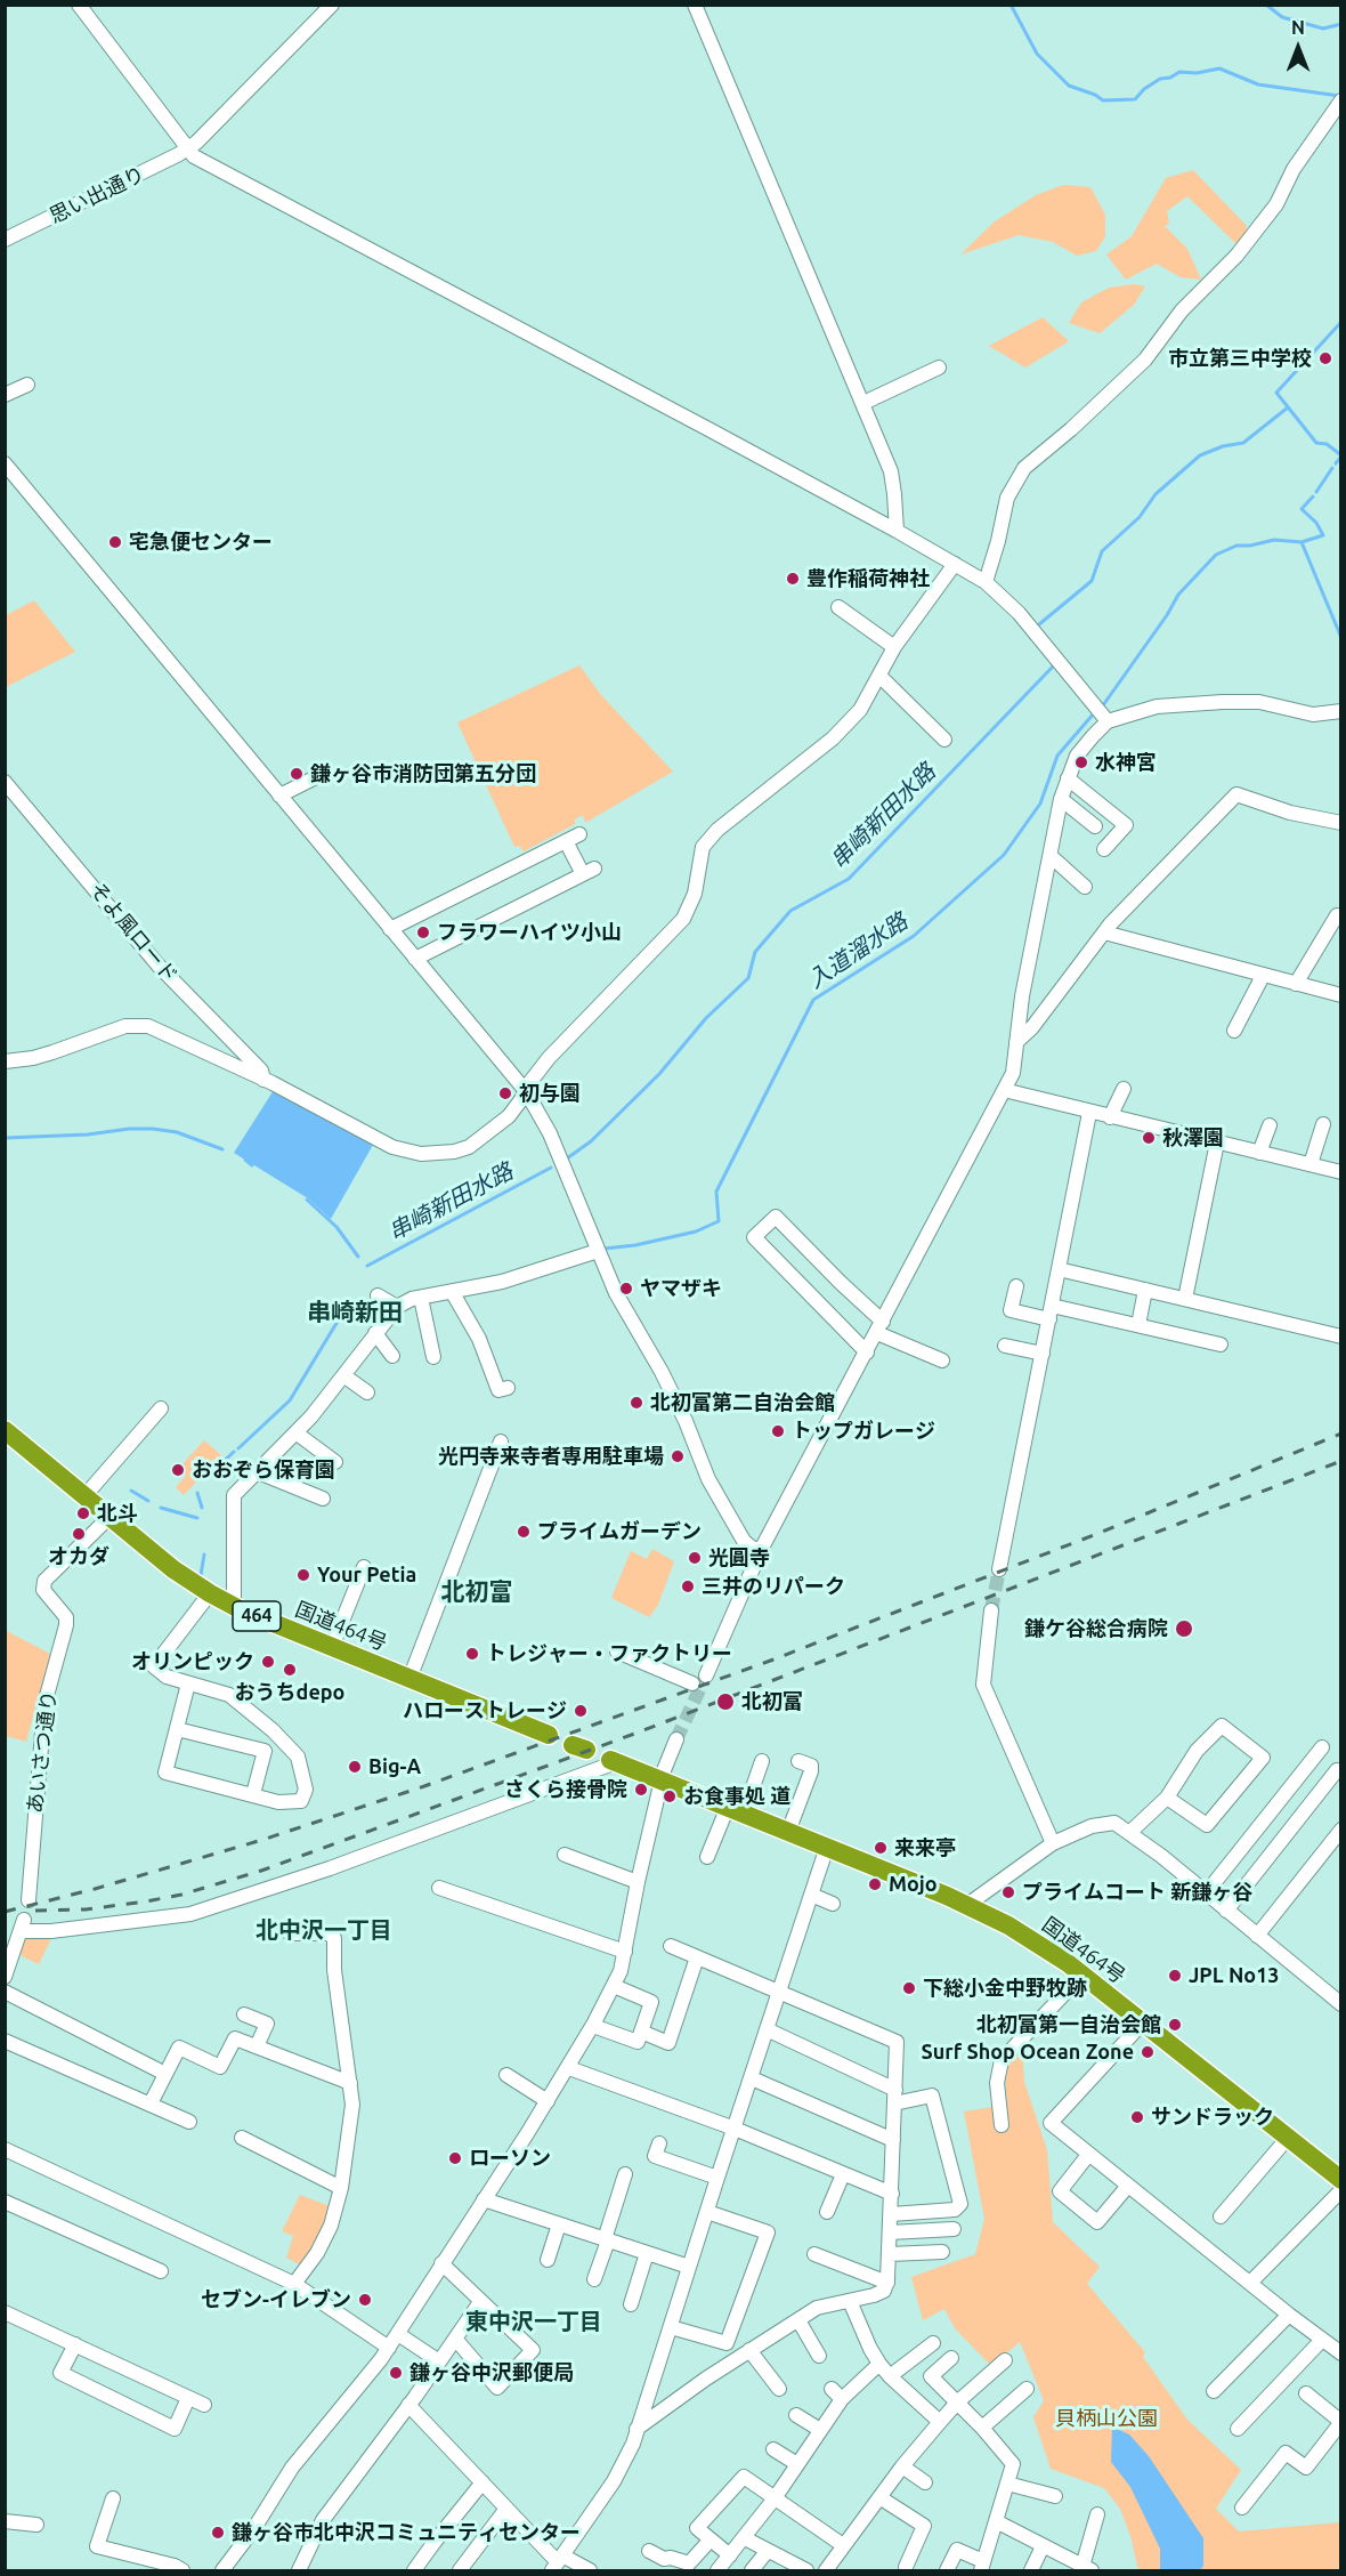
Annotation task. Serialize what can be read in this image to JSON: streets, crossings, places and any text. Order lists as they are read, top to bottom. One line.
{"streets":{"highway":["464","国道464号"],"street":["思い出通り","そよ風ロード","あいさつ通り"]},"crossings":[["国道464号","あいさつ通り"]],"districts":["串崎新田","北初富","北中沢一丁目","東中沢一丁目"],"water":["串崎新田水路","入道溜水路"],"parks":["貝柄山公園"],"places":["市立第三中学校","宅急便センター","豊作稲荷神社","水神宮","鎌ヶ谷市消防団第五分団","フラワーハイツ小山","初与園","秋澤園","ヤマザキ","北初富第二自治会館","トップガレージ","光円寺来寺者専用駐車場","おおぞら保育園","北斗","プライムガーデン","オカダ","光圓寺","Your Petia","三井のリパーク","鎌ケ谷総合病院","トレジャー・ファクトリー","オリンピック","おうちdepo","北初富","ハローストレージ","Big-A","さくら接骨院","お食事処 道","来来亭","Mojo","プライムコート 新鎌ヶ谷","JPL No13","下総小金中野牧跡","北初富第一自治会館","Surf Shop Ocean Zone","サンドラック","ローソン","セブン-イレブン","鎌ヶ谷中沢郵便局","鎌ヶ谷市北中沢コミュニティセンター"],"north":"top"}
